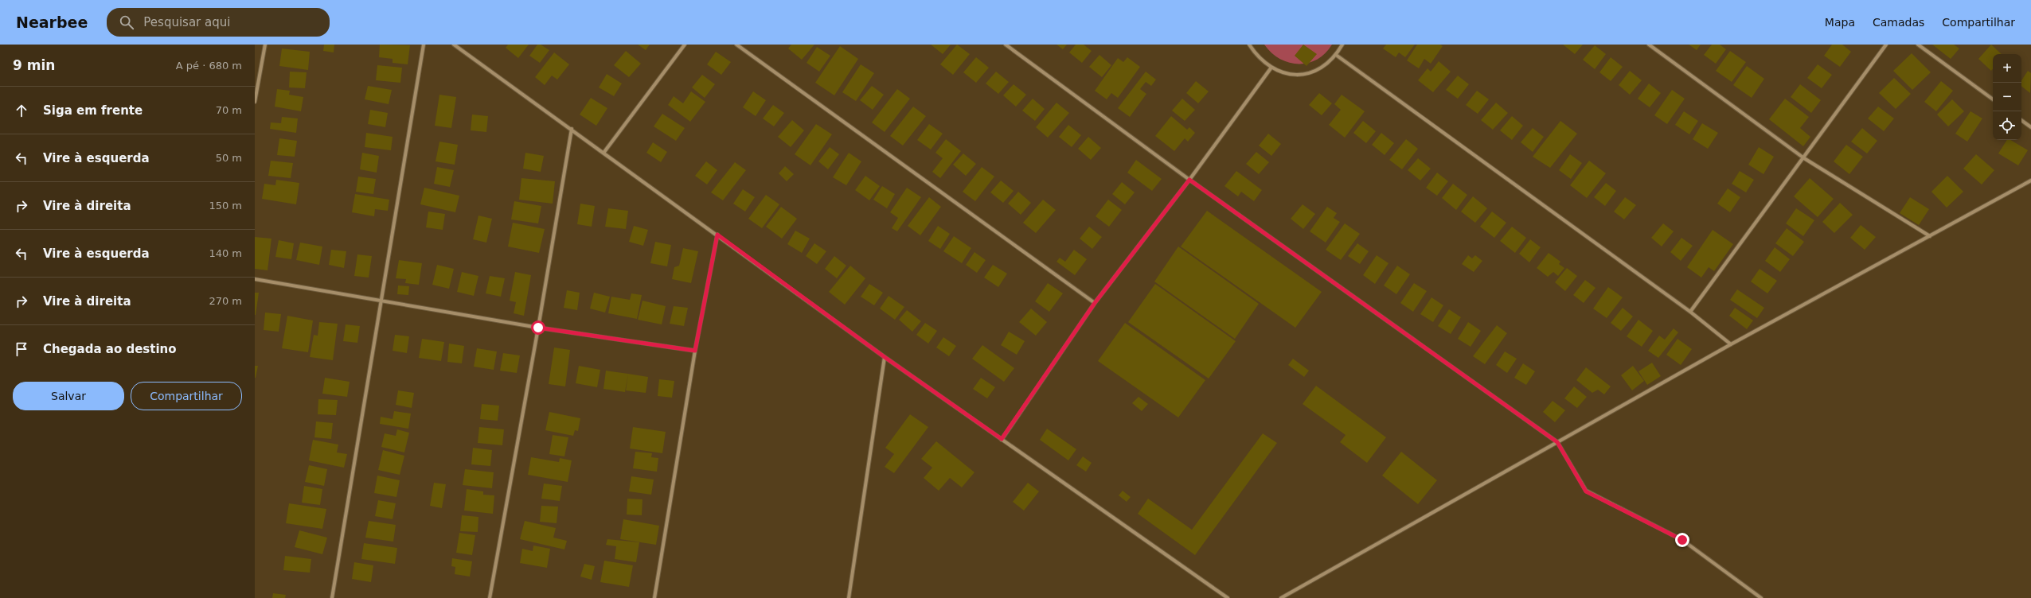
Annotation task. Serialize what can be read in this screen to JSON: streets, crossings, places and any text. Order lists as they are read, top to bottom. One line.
{"page":{"header":"Nearbee","search":"Pesquisar aqui","nav":["Mapa","Camadas","Compartilhar"],"heading":["9 min","A pé · 680 m"],"map_buttons":["+","−"],"list":[["Siga em frente","70 m"],["Vire à esquerda","50 m"],["Vire à direita","150 m"],["Vire à esquerda","140 m"],["Vire à direita","270 m"],"Chegada ao destino"],"buttons":["Salvar","Compartilhar"]}}
